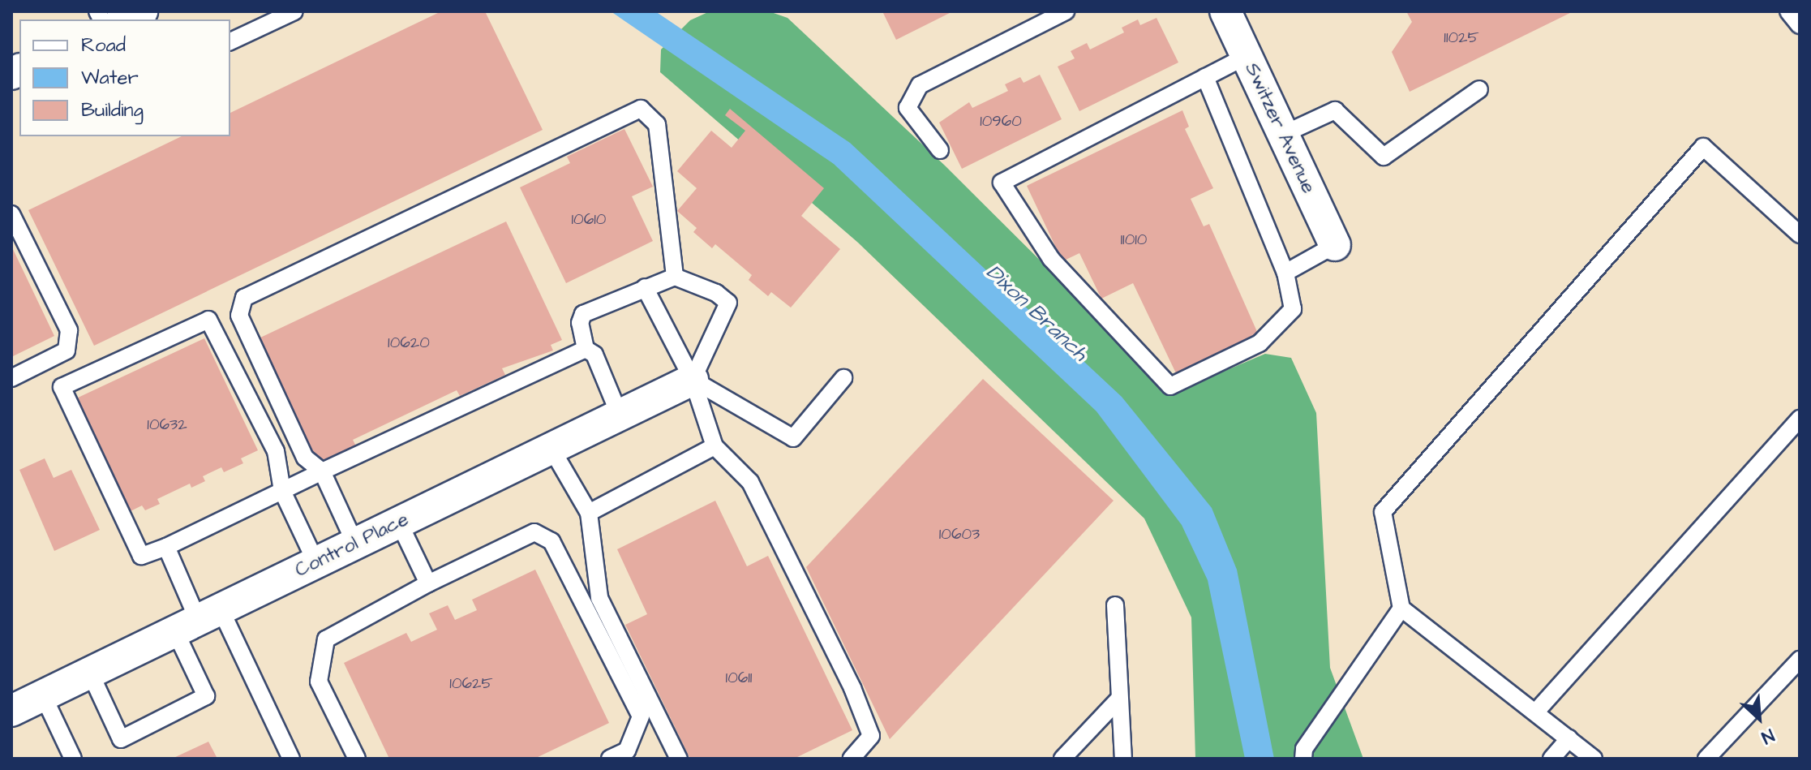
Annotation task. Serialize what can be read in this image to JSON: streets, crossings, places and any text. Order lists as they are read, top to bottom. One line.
{"streets":{"street":["Switzer Avenue","Control Place"]},"water":["Dixon Branch"],"house_numbers":["11025","10960","10610","11010","10620","10632","10603","10611","10625"],"legend":["Road","Water","Building"],"north":"bottom right"}
